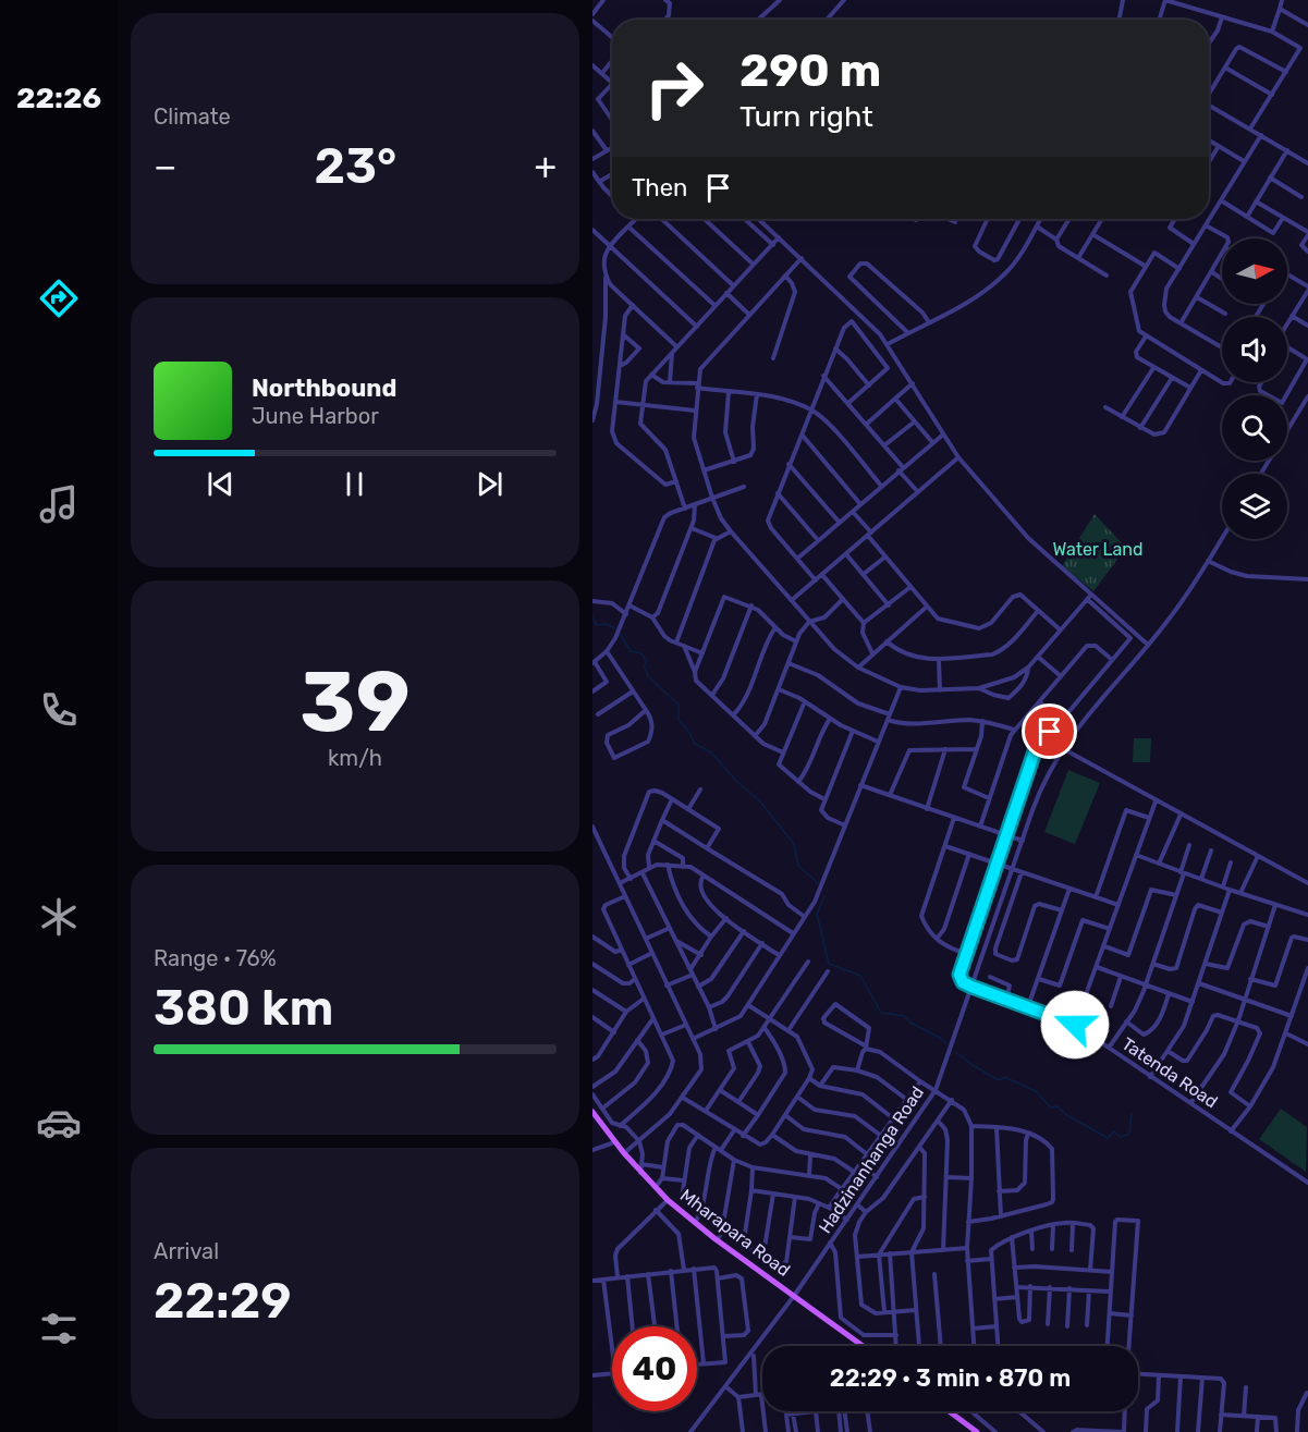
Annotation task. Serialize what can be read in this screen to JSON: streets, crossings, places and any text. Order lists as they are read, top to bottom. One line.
{"streets":{"main road":["Mharapara Road"],"street":["Tatenda Road","Hadzinanhanga Road"]},"crossings":[["Tatenda Road","Hadzinanhanga Road"],["Hadzinanhanga Road","Mharapara Road"]],"parks":["Water Land"],"north":"right","page":{"tabs":"22:26","tile":["Climate",["39","km/h"],["Range · 76%","380 km"],["Arrival","22:29"]],"turn":["290 m","Turn right"],"heat":["−","23°","+"],"then":"Then","song":["Northbound","June Harbor"],"limit":"40","trip":"22:29 · 3 min · 870 m"}}
